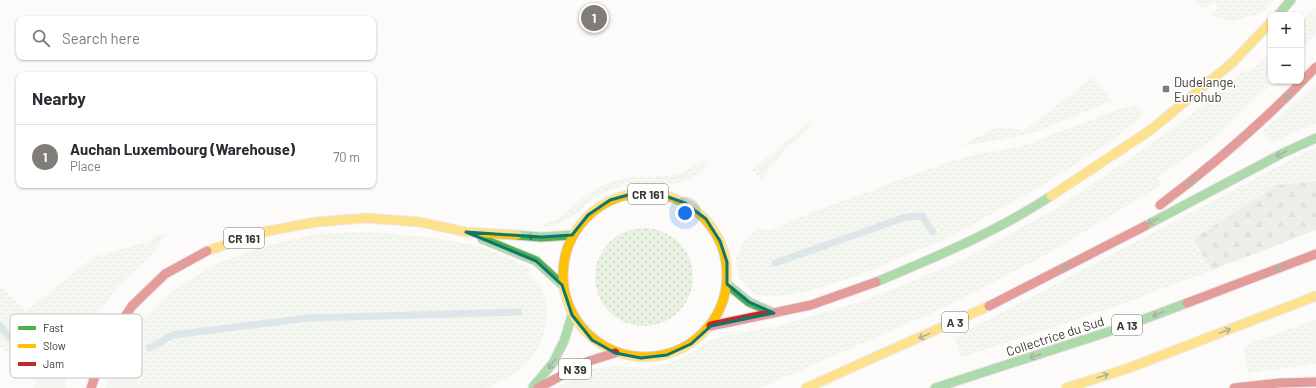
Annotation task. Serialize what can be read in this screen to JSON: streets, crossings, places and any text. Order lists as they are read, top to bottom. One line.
{"streets":{"main road":["CR 161","A 3","A 13","Collectrice du Sud","N 39"]},"crossings":[["CR 161","N 39"]],"places":{"transit":["Dudelange, Eurohub"]},"legend":["Fast","Slow","Jam"],"page":{"pins":"1","map_buttons":["+","−"],"search":"Search here","heading":"Nearby","list":[{"mark":"1","name":"Auchan Luxembourg (Warehouse)","note":"Place","value":"70 m"}]}}
